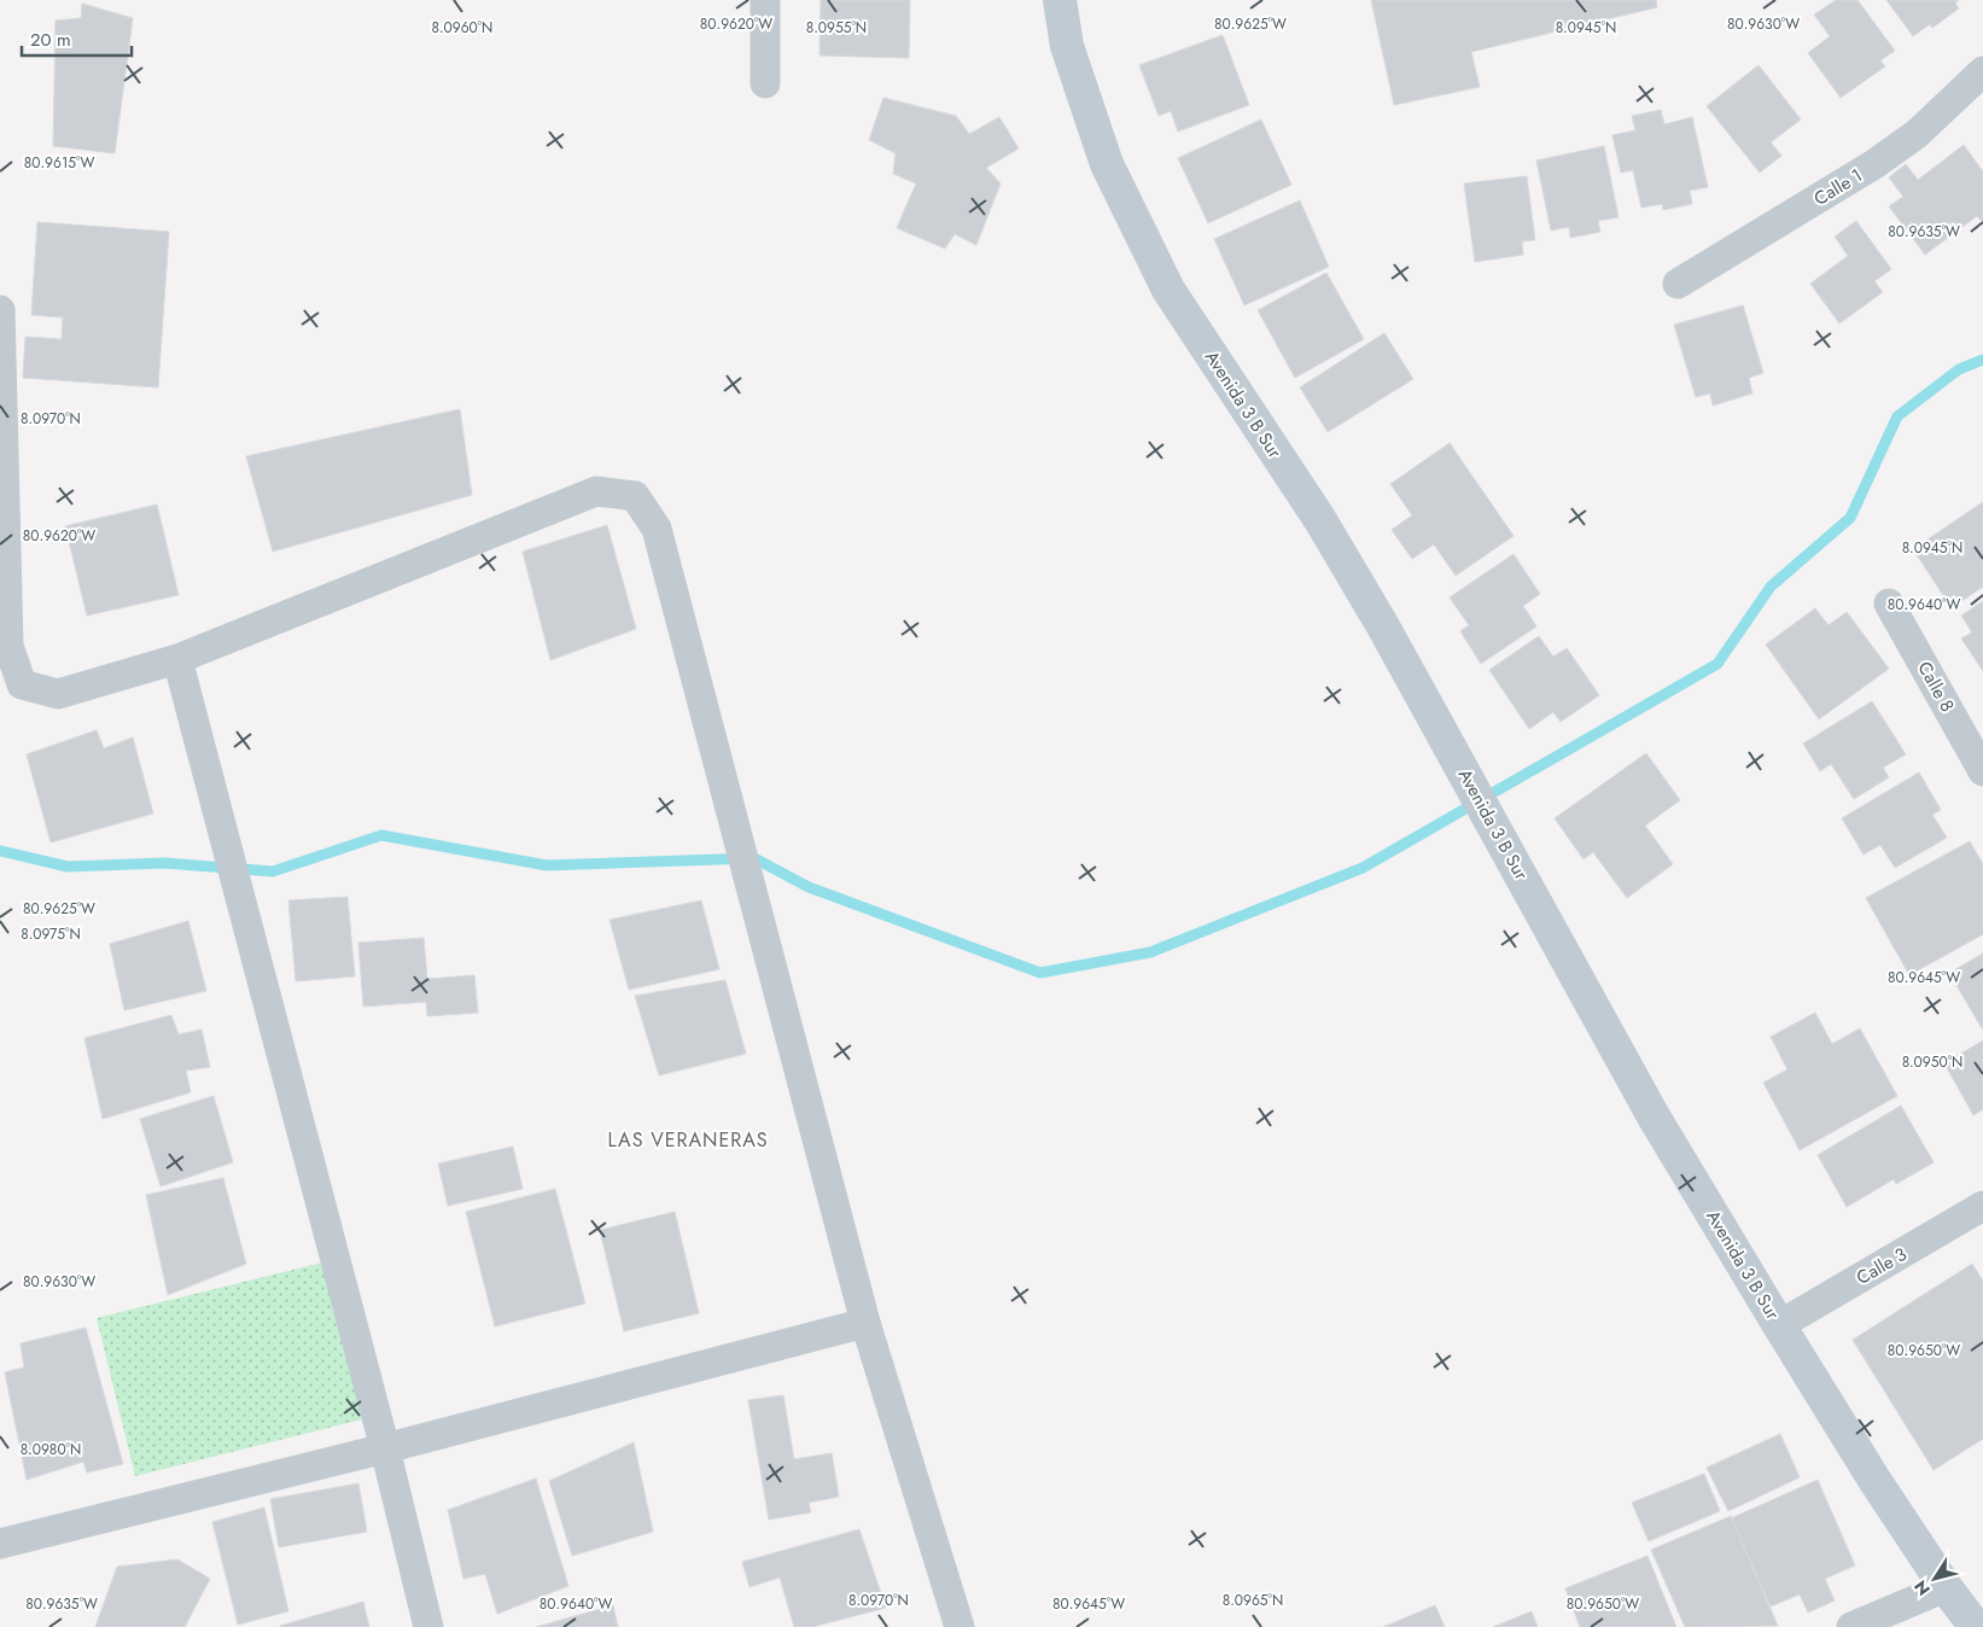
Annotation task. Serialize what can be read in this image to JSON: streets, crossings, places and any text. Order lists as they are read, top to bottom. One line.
{"streets":{"street":["Calle 1","Avenida 3 B Sur","Calle 8","Calle 3"]},"crossings":[["Avenida 3 B Sur","Calle 3"]],"districts":["LAS VERANERAS"],"scale_bar":"20 m","north":"bottom left","coordinates":["80.9620°W","80.9630°W","80.9625°W","8.0960°N","8.0955°N","8.0945°N","80.9615°W","80.9635°W","8.0970°N","80.9640°W","8.0975°N","80.9645°W","8.0950°N","80.9650°W","8.0980°N","8.0965°N"]}
